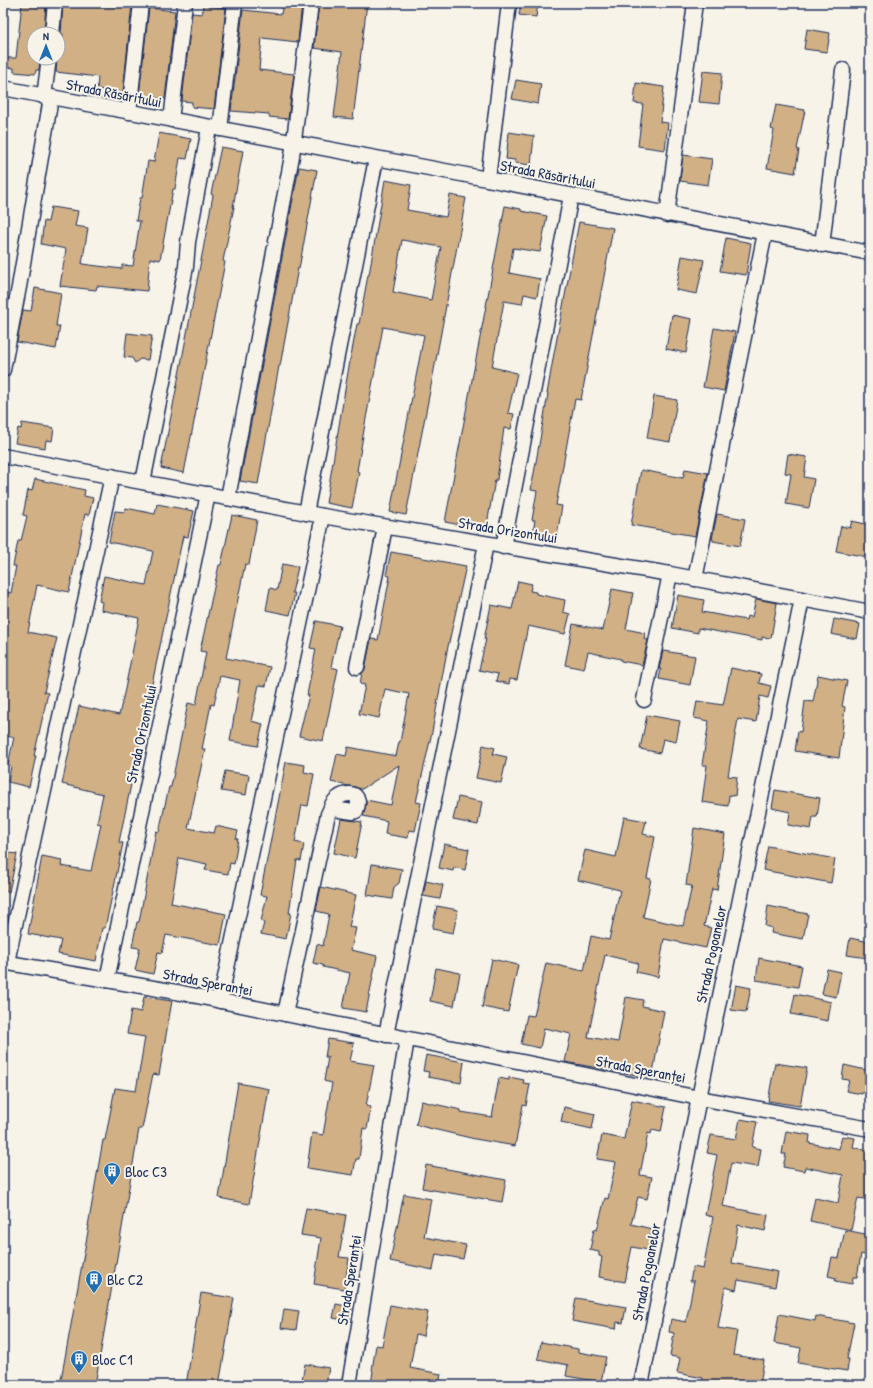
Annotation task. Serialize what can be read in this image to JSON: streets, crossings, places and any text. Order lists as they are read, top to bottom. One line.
{"streets":{"street":["Strada Răsăritului","Strada Orizontului","Strada Pogoanelor","Strada Speranței"]},"crossings":[["Strada Orizontului","Strada Pogoanelor"],["Strada Orizontului","Strada Speranței"],["Strada Pogoanelor","Strada Speranței"]],"places":{"building":["Bloc C3","Blc C2","Bloc C1"]},"north":"top"}
